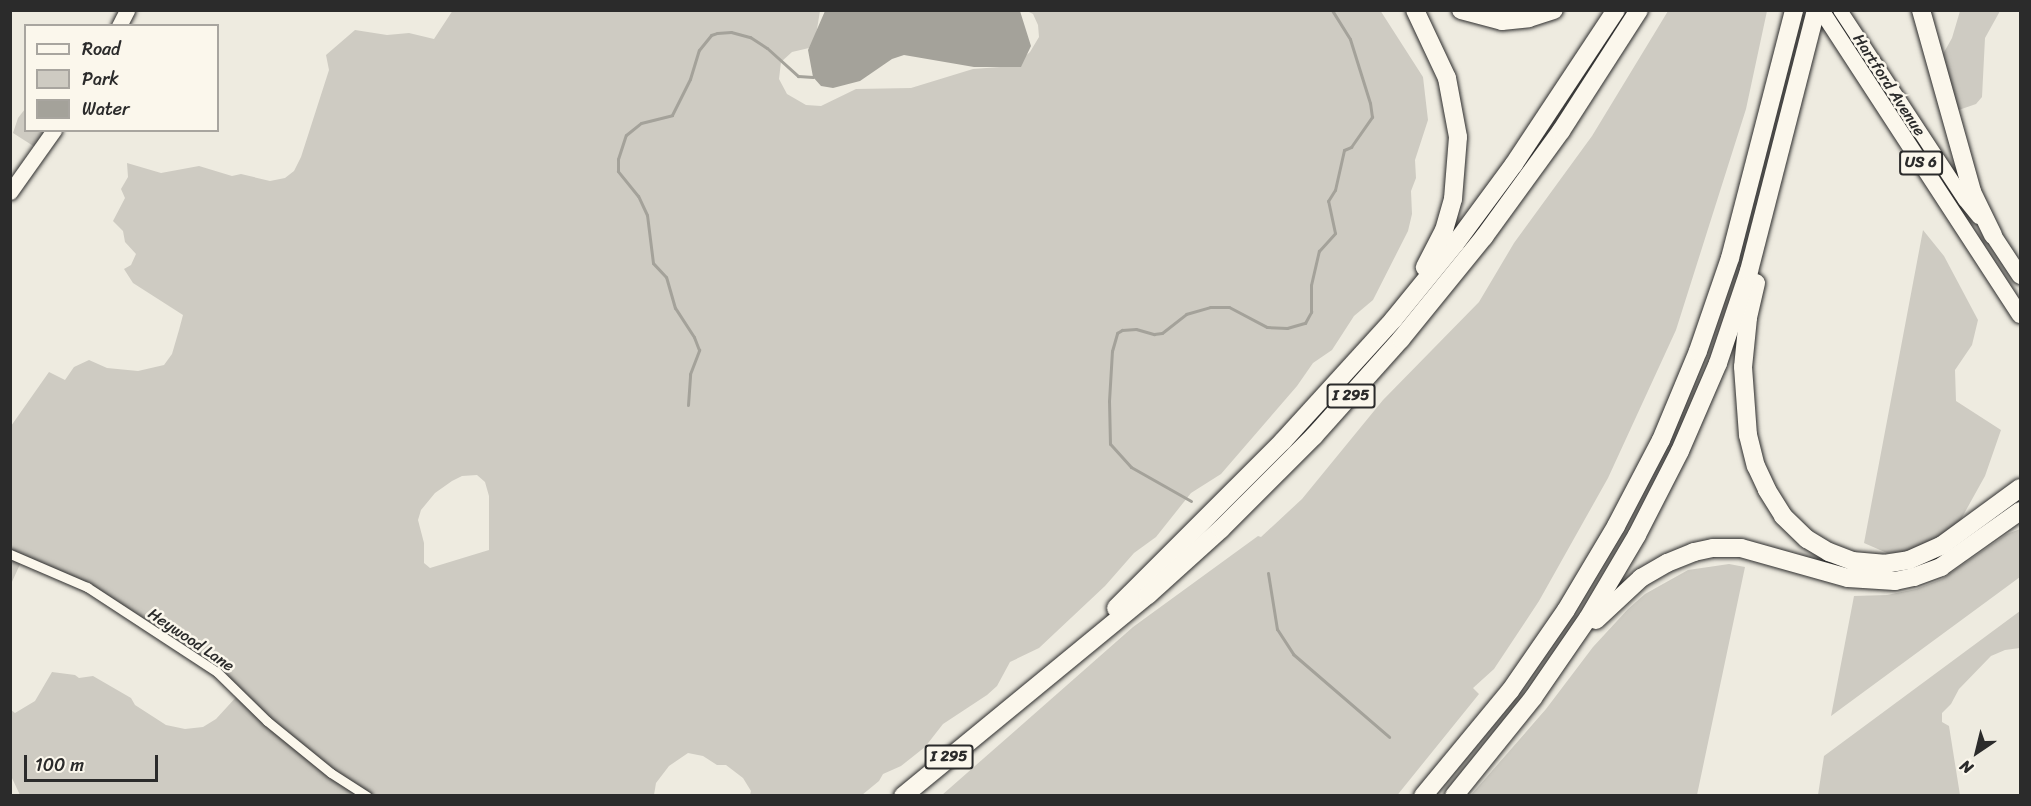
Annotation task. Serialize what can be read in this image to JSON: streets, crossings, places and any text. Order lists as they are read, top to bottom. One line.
{"streets":{"highway":["Hartford Avenue","US 6","I 295"],"street":["Heywood Lane"]},"crossings":[["Hartford Avenue","US 6"]],"legend":["Road","Park","Water"],"scale_bar":"100 m","north":"bottom left"}
